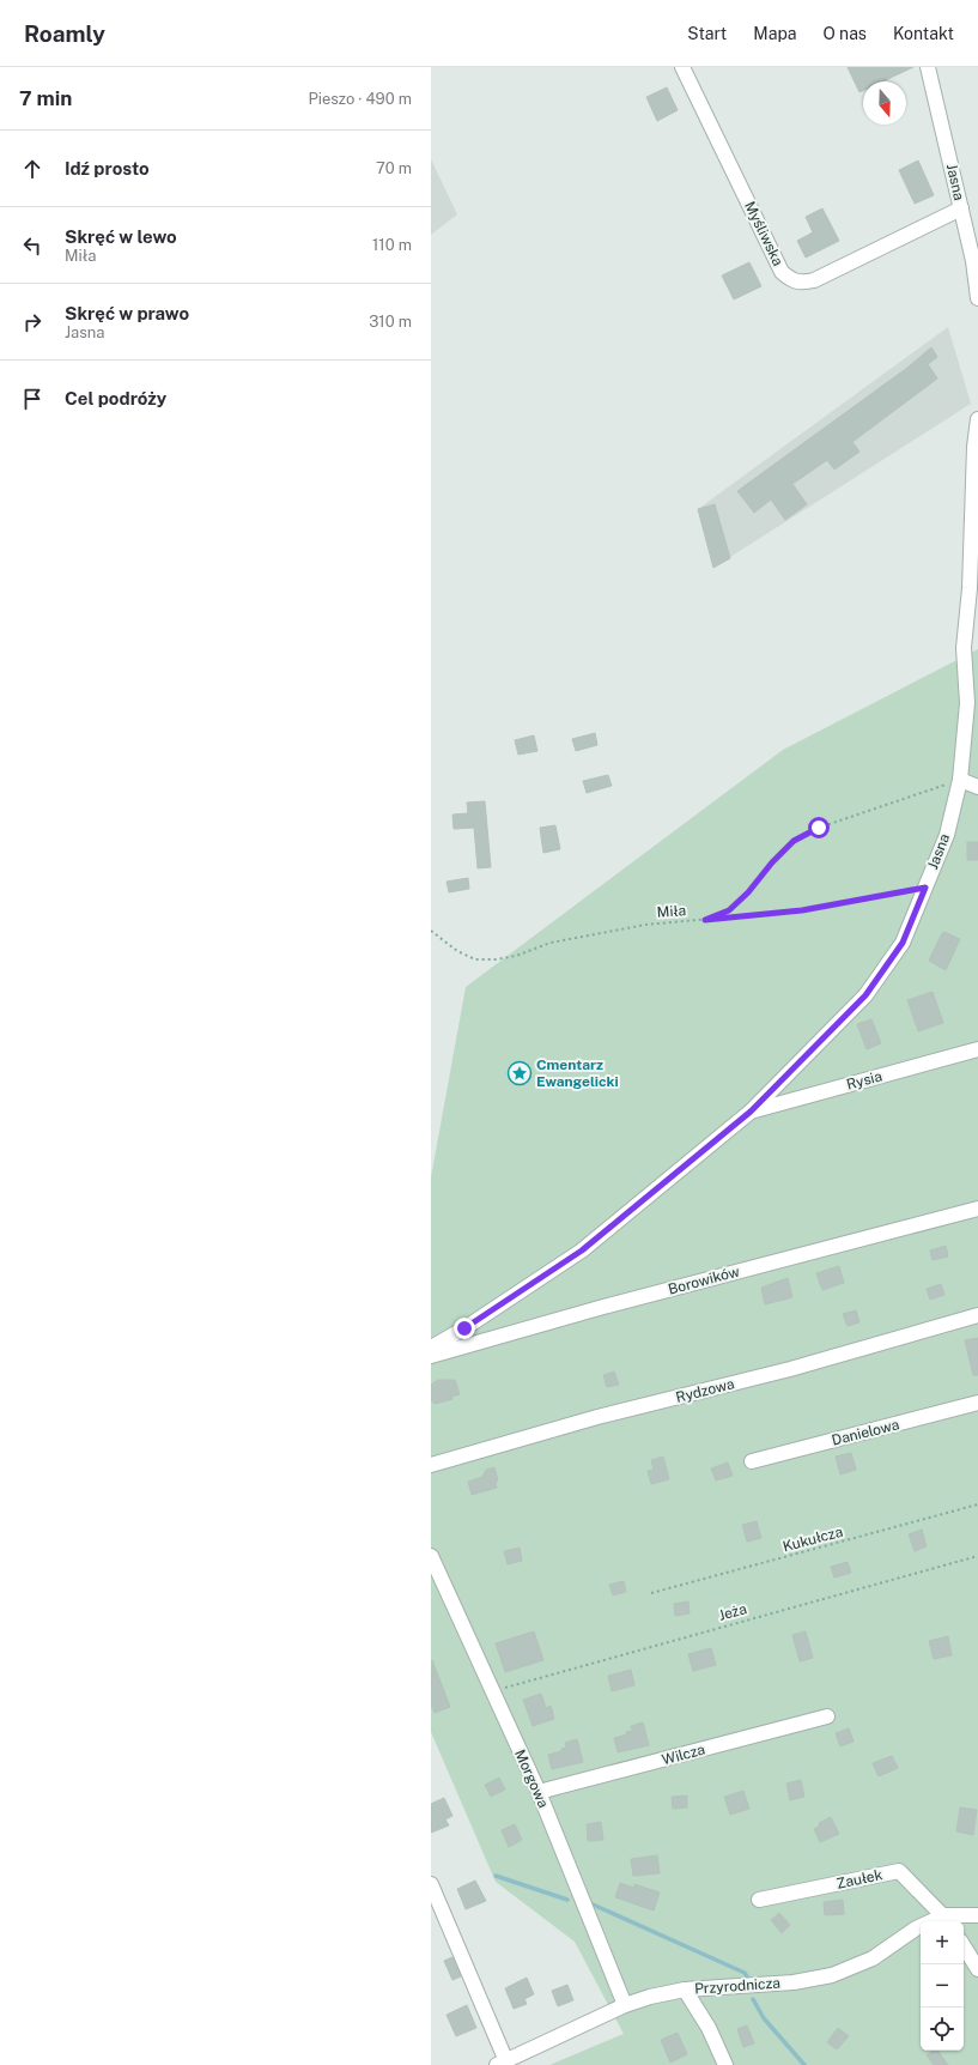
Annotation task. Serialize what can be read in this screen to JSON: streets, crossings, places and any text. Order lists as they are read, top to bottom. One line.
{"streets":{"street":["Jasna","Myśliwska","Rysia","Borowików","Rydzowa","Danielowa","Wilcza","Morgowa","Zaułek","Przyrodnicza"],"path":["Miła","Kukułcza","Jeża"]},"crossings":[["Jasna","Myśliwska"],["Jasna","Miła"],["Jasna","Rysia"],["Jeża","Morgowa"],["Wilcza","Morgowa"],["Morgowa","Przyrodnicza"],["Zaułek","Przyrodnicza"]],"places":{"place":["Cmentarz Ewangelicki"]},"north":"bottom","page":{"header":"Roamly","nav":["Start","Mapa","O nas","Kontakt"],"heading":["7 min","Pieszo · 490 m"],"list":[["Idź prosto","70 m"],["Skręć w lewo","Miła","110 m"],["Skręć w prawo","Jasna","310 m"],"Cel podróży"],"map_buttons":["+","−"]}}
